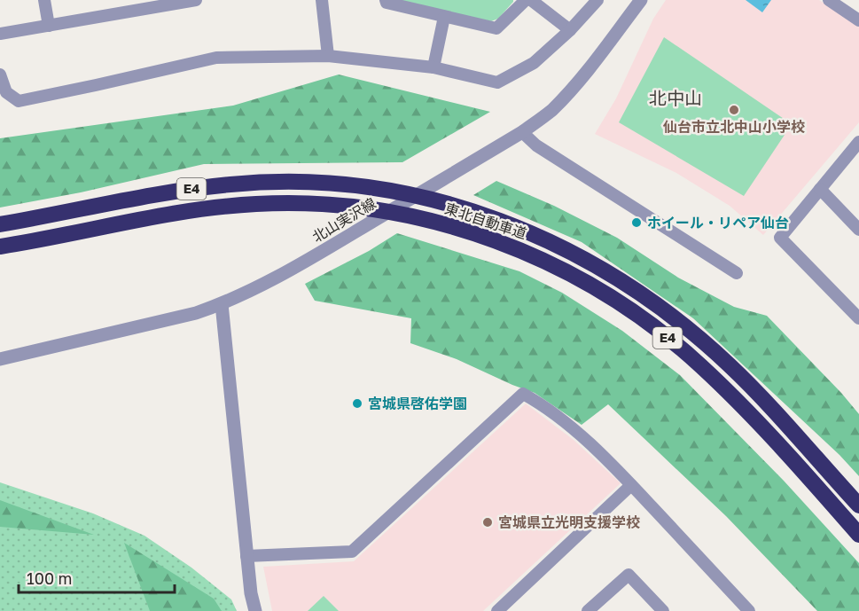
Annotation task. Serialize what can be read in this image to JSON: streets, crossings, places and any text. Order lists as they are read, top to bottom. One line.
{"streets":{"highway":["E4","東北自動車道"],"street":["北山実沢線"]},"districts":["北中山"],"places":["仙台市立北中山小学校","ホイール・リペア仙台","宮城県啓佑学園","宮城県立光明支援学校"],"scale_bar":"100 m"}
